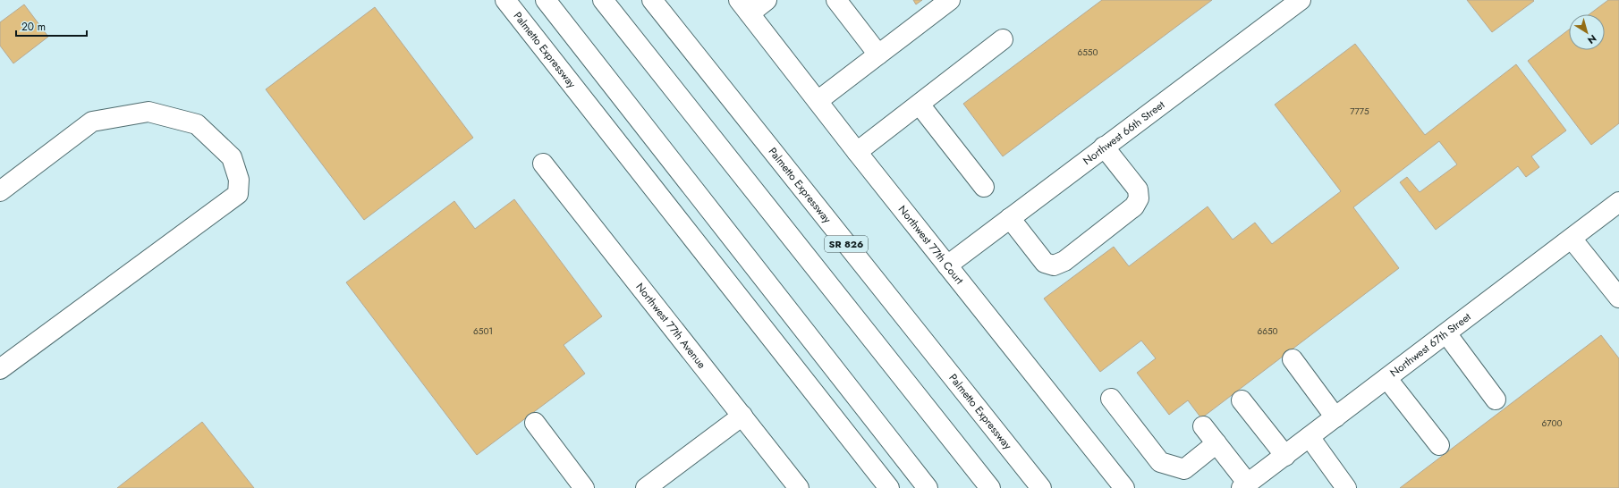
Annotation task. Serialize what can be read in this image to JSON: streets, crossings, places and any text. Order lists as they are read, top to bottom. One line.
{"streets":{"main road":["Palmetto Expressway","Northwest 66th Street","SR 826","Northwest 77th Court","Northwest 77th Avenue","Northwest 67th Street"]},"crossings":[["Northwest 66th Street","Northwest 77th Court"]],"house_numbers":["6550","7775","6501","6650","6700"],"scale_bar":"20 m","north":"bottom right"}
